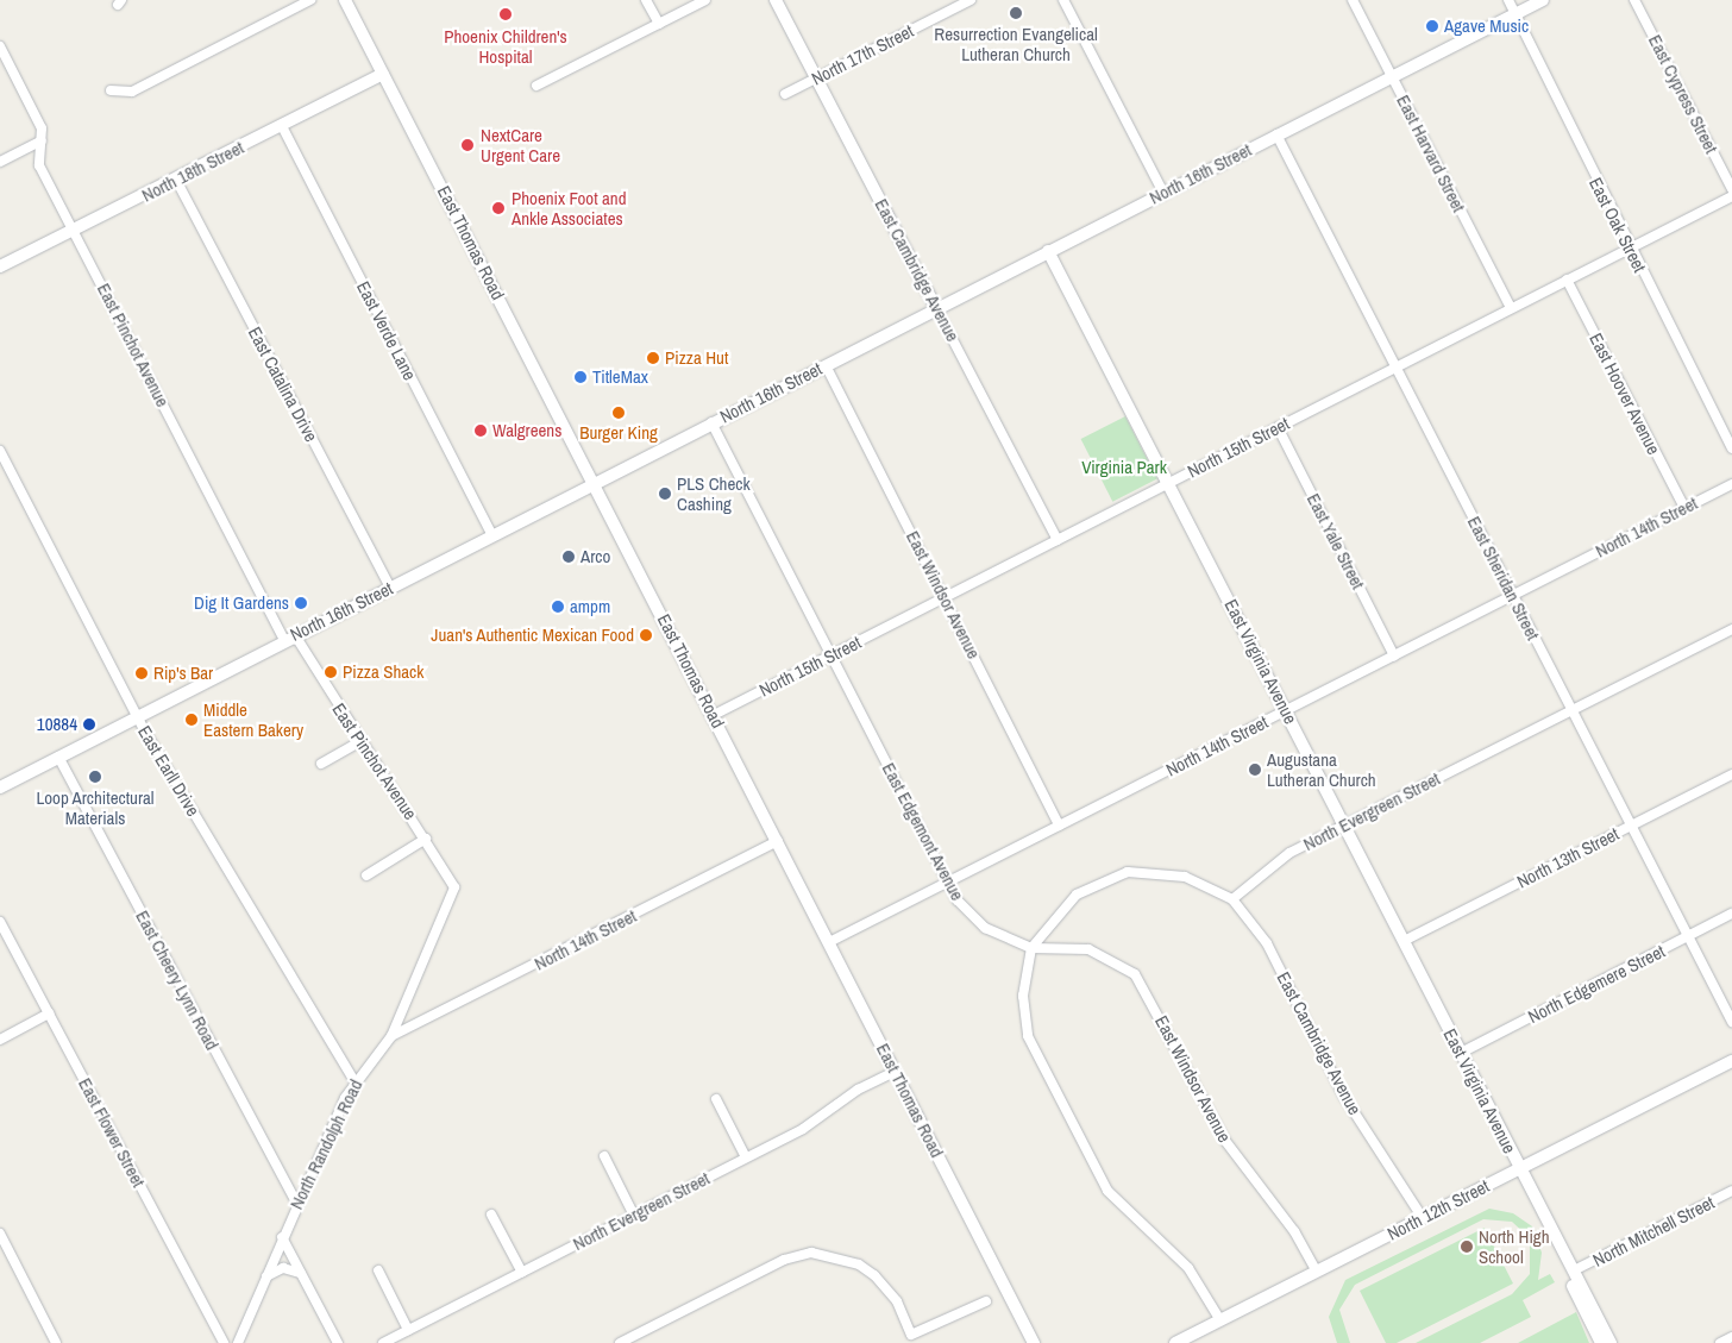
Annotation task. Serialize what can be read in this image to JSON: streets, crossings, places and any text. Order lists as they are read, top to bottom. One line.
{"streets":{"main road":["North 18th Street","North 16th Street","East Thomas Road","East Cambridge Avenue","East Virginia Avenue","North 12th Street"],"street":["North 17th Street","East Cypress Street","East Harvard Street","East Oak Street","East Verde Lane","East Pinchot Avenue","East Catalina Drive","East Hoover Avenue","North 15th Street","North 14th Street","East Yale Street","East Sheridan Street","East Windsor Avenue","East Earll Drive","North Evergreen Street","East Edgemont Avenue","North 13th Street","East Cheery Lynn Road","North Edgemere Street","East Flower Street","North Randolph Road","North Mitchell Street"]},"crossings":[["North 17th Street","East Cambridge Avenue"],["East Harvard Street","North 16th Street"],["East Harvard Street","North 15th Street"],["North 18th Street","East Thomas Road"],["North 18th Street","East Verde Lane"],["North 18th Street","East Pinchot Avenue"],["North 18th Street","East Catalina Drive"],["North 16th Street","East Oak Street"],["North 16th Street","East Thomas Road"],["North 16th Street","East Cambridge Avenue"],["North 16th Street","East Verde Lane"],["North 16th Street","East Pinchot Avenue"],["North 16th Street","East Catalina Drive"],["North 16th Street","East Sheridan Street"],["North 16th Street","East Windsor Avenue"],["North 16th Street","East Virginia Avenue"],["North 16th Street","East Earll Drive"],["North 16th Street","East Edgemont Avenue"],["North 16th Street","East Cheery Lynn Road"],["East Oak Street","North 15th Street"],["East Thomas Road","North 15th Street"],["East Thomas Road","North 14th Street"],["East Thomas Road","North Evergreen Street"],["East Cambridge Avenue","North 15th Street"],["East Cambridge Avenue","North Evergreen Street"],["East Cambridge Avenue","North 12th Street"],["East Pinchot Avenue","North Randolph Road"],["East Hoover Avenue","North 15th Street"],["East Hoover Avenue","North 14th Street"],["North 15th Street","East Yale Street"],["North 15th Street","East Sheridan Street"],["North 15th Street","East Windsor Avenue"],["North 15th Street","East Virginia Avenue"],["North 15th Street","East Edgemont Avenue"],["North 14th Street","East Yale Street"],["North 14th Street","East Sheridan Street"],["North 14th Street","East Windsor Avenue"],["North 14th Street","East Virginia Avenue"],["North 14th Street","East Edgemont Avenue"],["North 14th Street","North Randolph Road"],["East Sheridan Street","North Evergreen Street"],["East Sheridan Street","North 13th Street"],["East Sheridan Street","North Edgemere Street"],["East Windsor Avenue","East Edgemont Avenue"],["East Windsor Avenue","North 12th Street"],["East Virginia Avenue","North Evergreen Street"],["East Virginia Avenue","North 13th Street"],["East Virginia Avenue","North Edgemere Street"],["East Virginia Avenue","North 12th Street"],["East Virginia Avenue","North Mitchell Street"],["East Earll Drive","North Randolph Road"],["East Cheery Lynn Road","North Randolph Road"]],"parks":["Virginia Park"],"places":["Resurrection Evangelical Lutheran Church","Phoenix Children's Hospital","Agave Music","NextCare Urgent Care","Phoenix Foot and Ankle Associates","Pizza Hut","TitleMax","Burger King","Walgreens","PLS Check Cashing","Arco","Dig It Gardens","ampm","Juan's Authentic Mexican Food","Pizza Shack","Rip's Bar","Middle Eastern Bakery","10884","Augustana Lutheran Church","Loop Architectural Materials","North High School"]}
